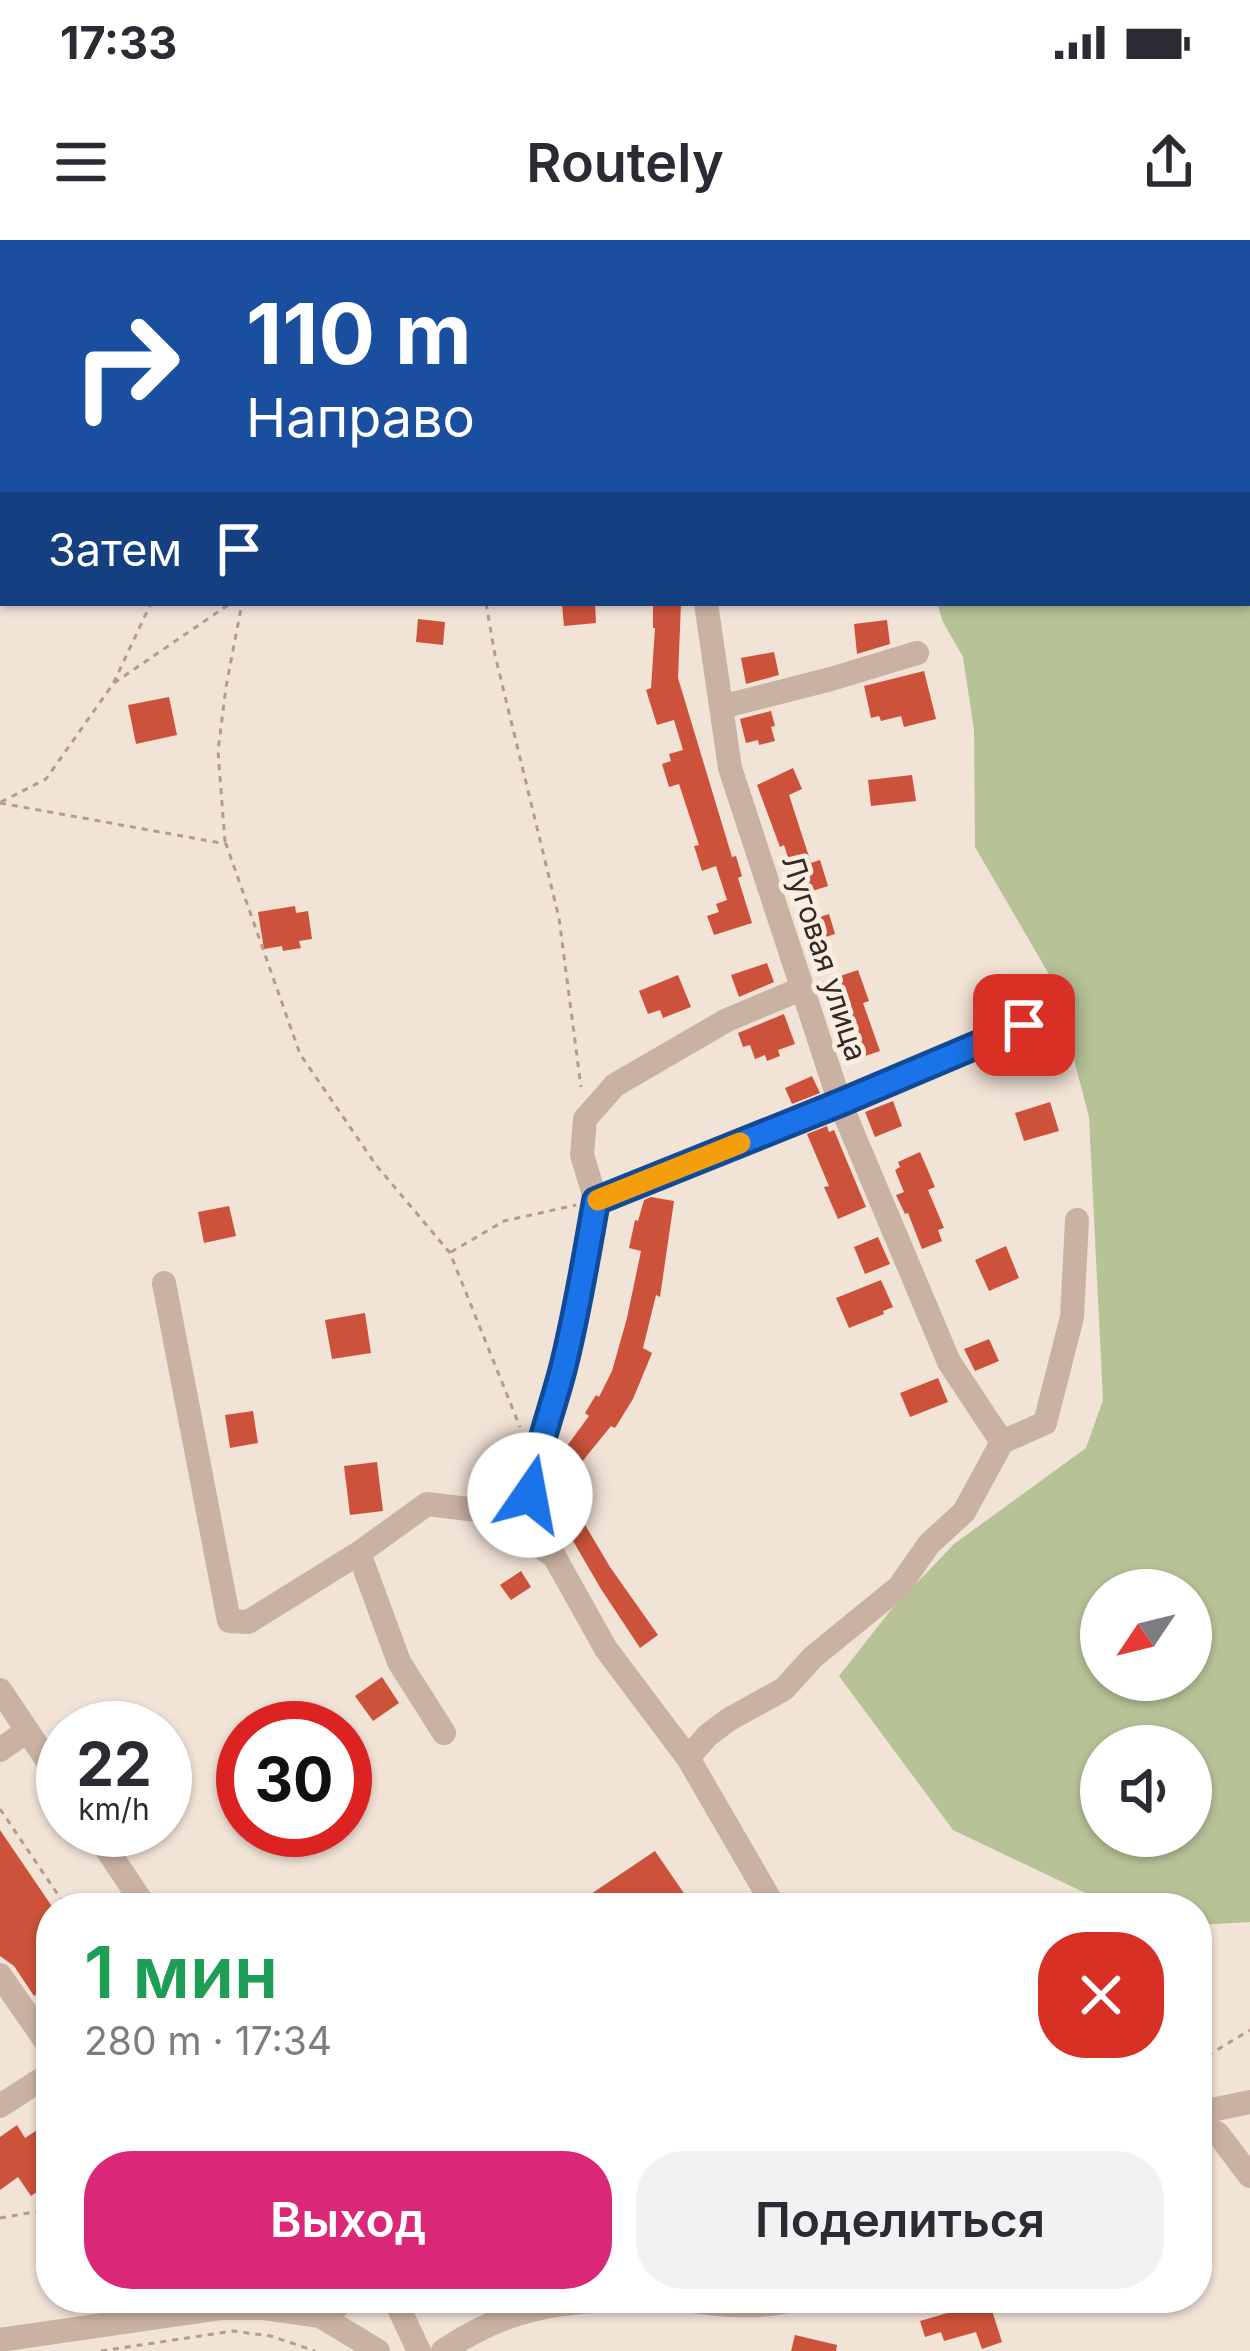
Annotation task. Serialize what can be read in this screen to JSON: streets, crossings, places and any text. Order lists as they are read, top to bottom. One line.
{"streets":{"street":["Луговая улица"]},"north":"bottom left","page":{"status":"17:33","header":"Routely","turn":["110 m","Направо"],"then":"Затем","speed":"22 km/h","limit":"30","heading":["1 мин","280 m · 17:34"],"buttons":["Выход","Поделиться"]}}
